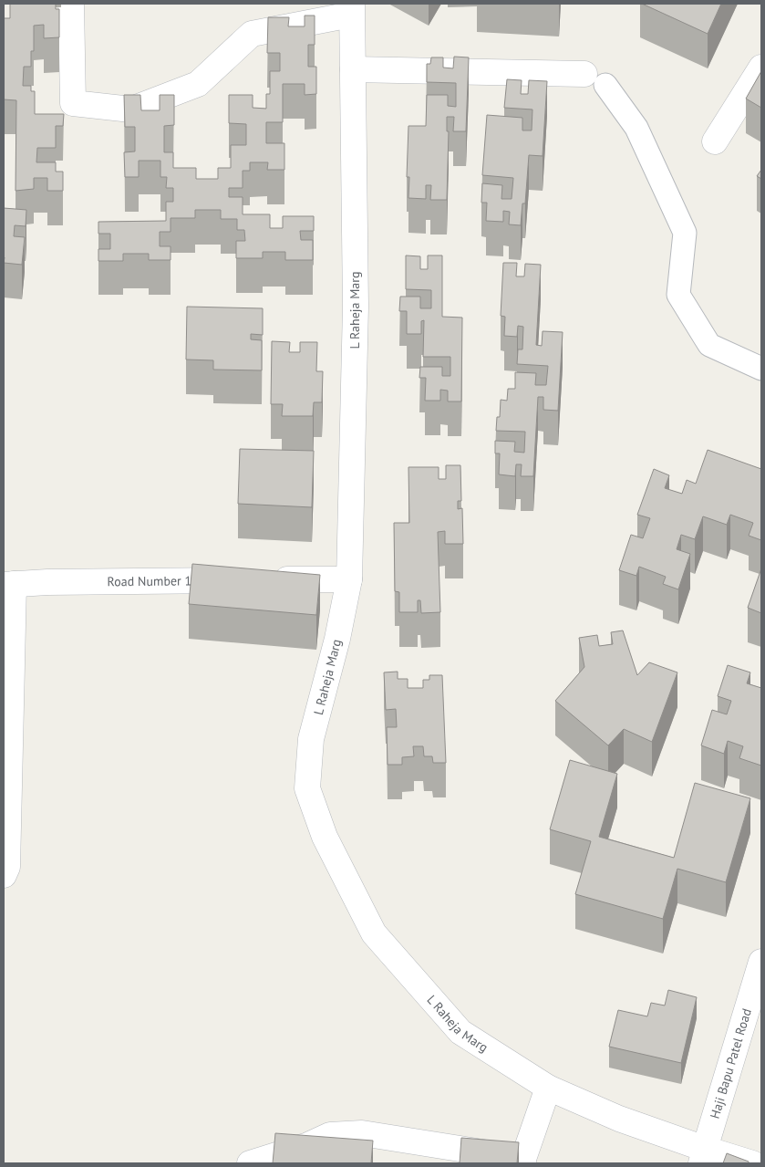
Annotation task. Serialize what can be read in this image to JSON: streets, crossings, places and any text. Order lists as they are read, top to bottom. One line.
{"streets":{"street":["L Raheja Marg","Road Number 1","Haji Bapu Patel Road"]},"crossings":[["L Raheja Marg","Road Number 1"],["L Raheja Marg","Haji Bapu Patel Road"]]}
